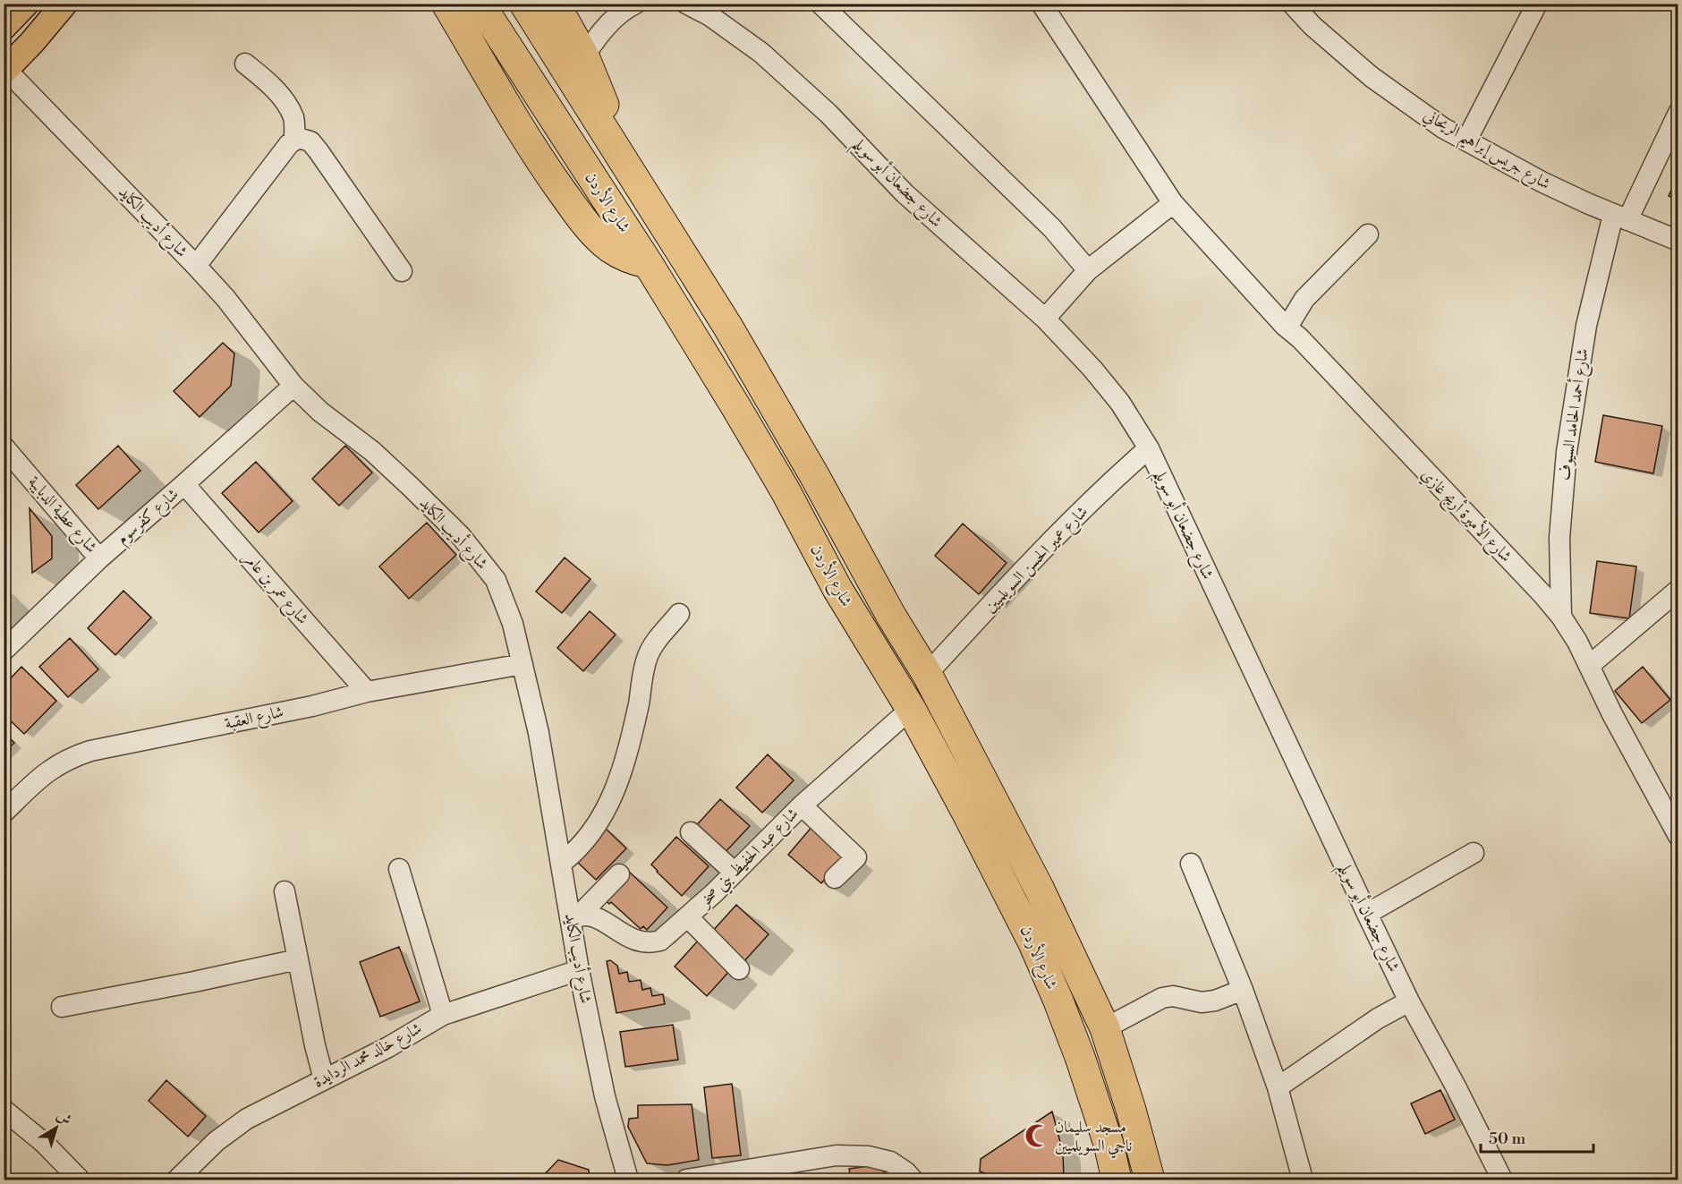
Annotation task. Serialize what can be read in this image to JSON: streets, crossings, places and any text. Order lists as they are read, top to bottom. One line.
{"streets":{"highway":["شارع الأردن"],"street":["شارع جريس إبراهيم الريحاني","شارع جضعان أبو سويلم","شارع أديب الكايد","شارع أحمد الحامد السيوف","شارع عطية الدبايبة","شارع الأميرة أريج غازي","شارع كفرسوم","شارع عمير الحسن السويلميين","شارع عمر بن عامر","شارع العقبة","شارع عبد الحفيظ بني صخر","شارع خالد محمد الردايدة"]},"crossings":[["شارع جريس إبراهيم الريحاني","شارع أحمد الحامد السيوف"],["شارع جضعان أبو سويلم","شارع عمير الحسن السويلميين"],["شارع الأردن","شارع عمير الحسن السويلميين"],["شارع الأردن","شارع عبد الحفيظ بني صخر"],["شارع أديب الكايد","شارع كفرسوم"],["شارع أديب الكايد","شارع العقبة"],["شارع أديب الكايد","شارع عبد الحفيظ بني صخر"],["شارع أديب الكايد","شارع خالد محمد الردايدة"],["شارع أحمد الحامد السيوف","شارع الأميرة أريج غازي"],["شارع عطية الدبايبة","شارع كفرسوم"],["شارع كفرسوم","شارع عمر بن عامر"],["شارع عمر بن عامر","شارع العقبة"]],"places":{"mosque":["مسجد سليمان ناجي السويلميين"]},"scale_bar":"50 m","north":"top right"}
